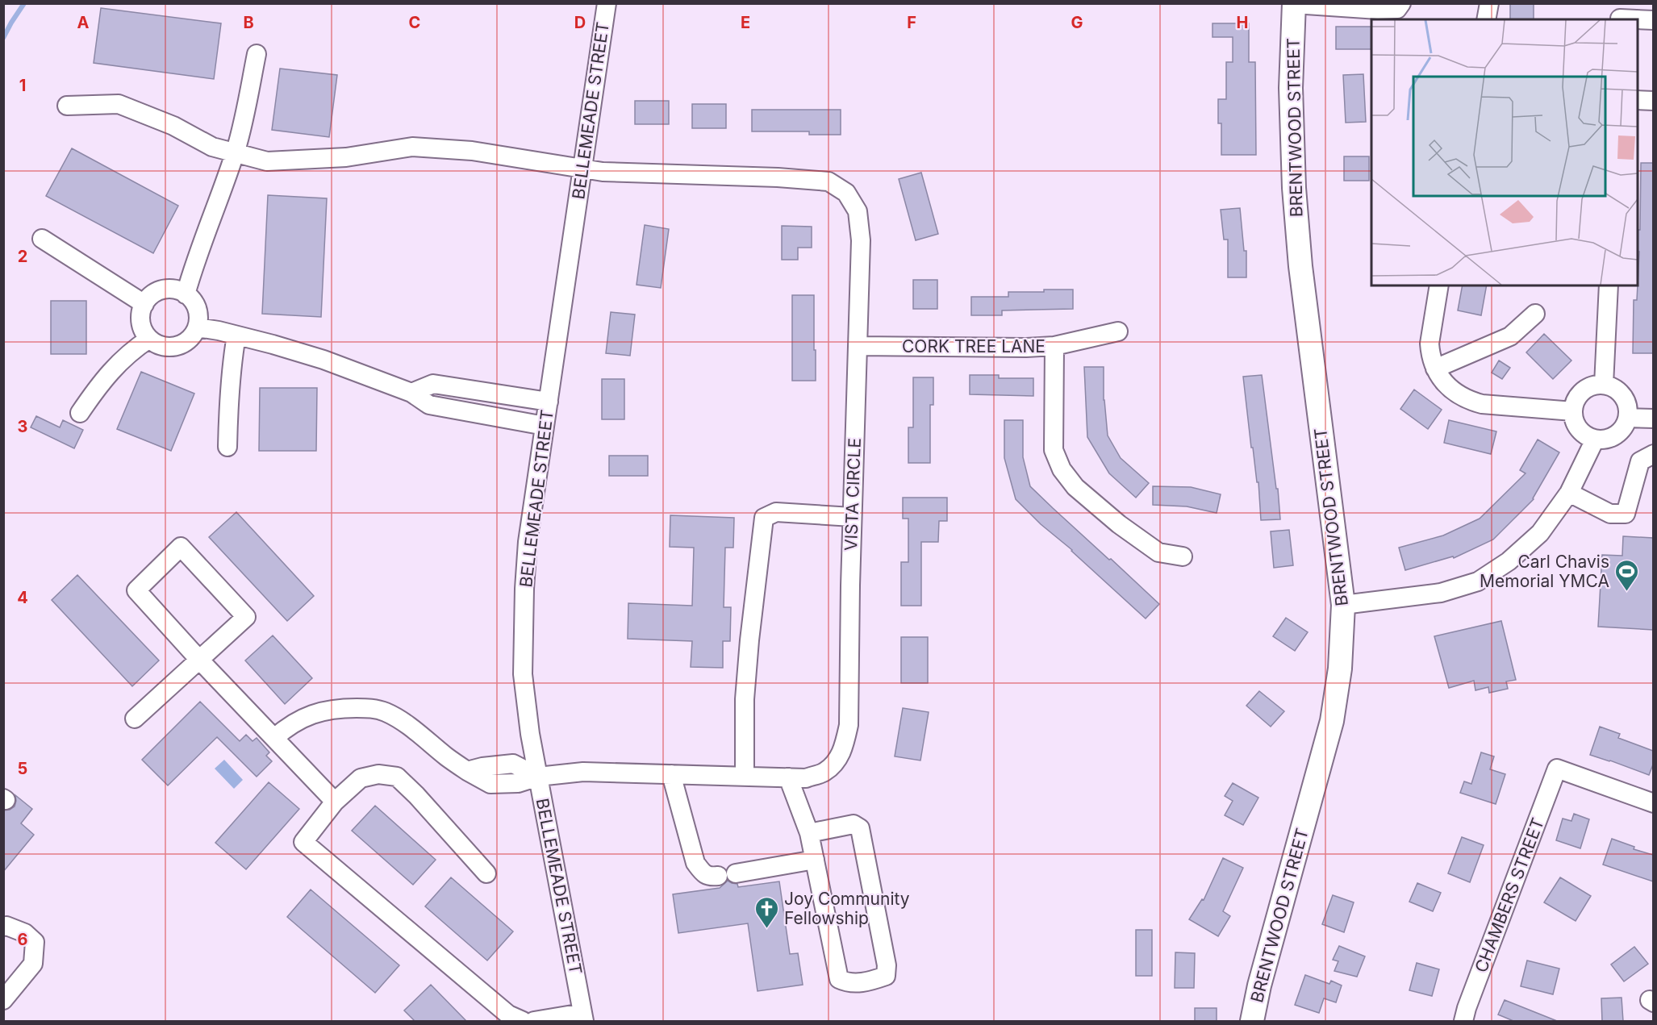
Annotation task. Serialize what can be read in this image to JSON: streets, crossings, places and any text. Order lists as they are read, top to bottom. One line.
{"streets":{"main road":["BRENTWOOD STREET"],"street":["BELLEMEADE STREET","CORK TREE LANE","VISTA CIRCLE","CHAMBERS STREET"]},"crossings":[["BELLEMEADE STREET","VISTA CIRCLE"],["CORK TREE LANE","VISTA CIRCLE"]],"places":{"sports":["Carl Chavis Memorial YMCA"],"church":["Joy Community Fellowship"]},"grid":{"columns":["A","B","C","D","E","F","G","H"],"rows":["1","2","3","4","5","6"]}}
